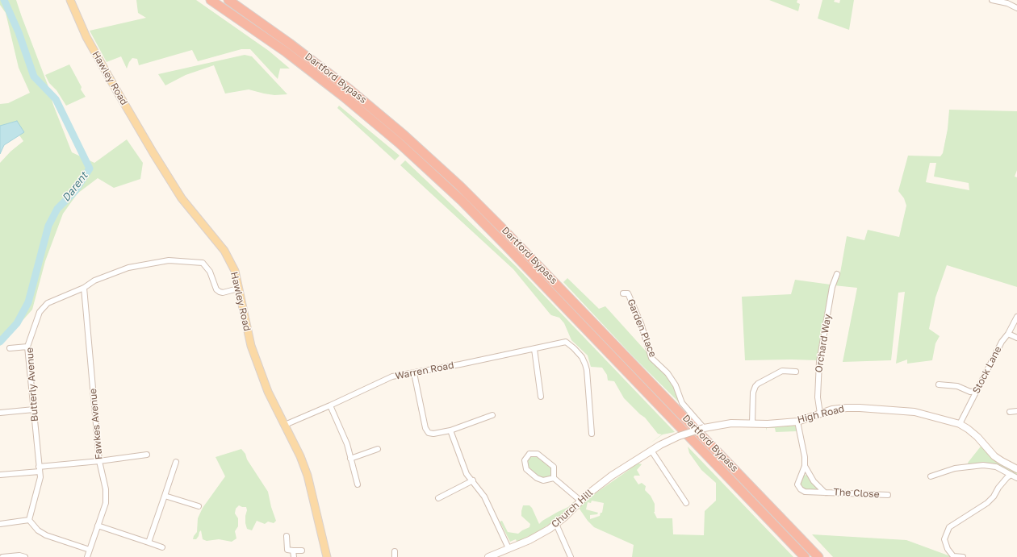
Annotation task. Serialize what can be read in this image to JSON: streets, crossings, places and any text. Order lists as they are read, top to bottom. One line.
{"streets":{"highway":["Dartford Bypass"],"main road":["Hawley Road","High Road","Church Hill"],"street":["Garden Place","Orchard Way","Stock Lane","Warren Road","Butterly Avenue","Fawkes Avenue","The Close"]},"crossings":[["Hawley Road","Warren Road"],["Hawley Road","Butterly Avenue"],["Garden Place","High Road"],["Orchard Way","High Road"],["Stock Lane","High Road"],["Butterly Avenue","Fawkes Avenue"],["High Road","The Close"],["High Road","Church Hill"]],"water":["Darent"]}
